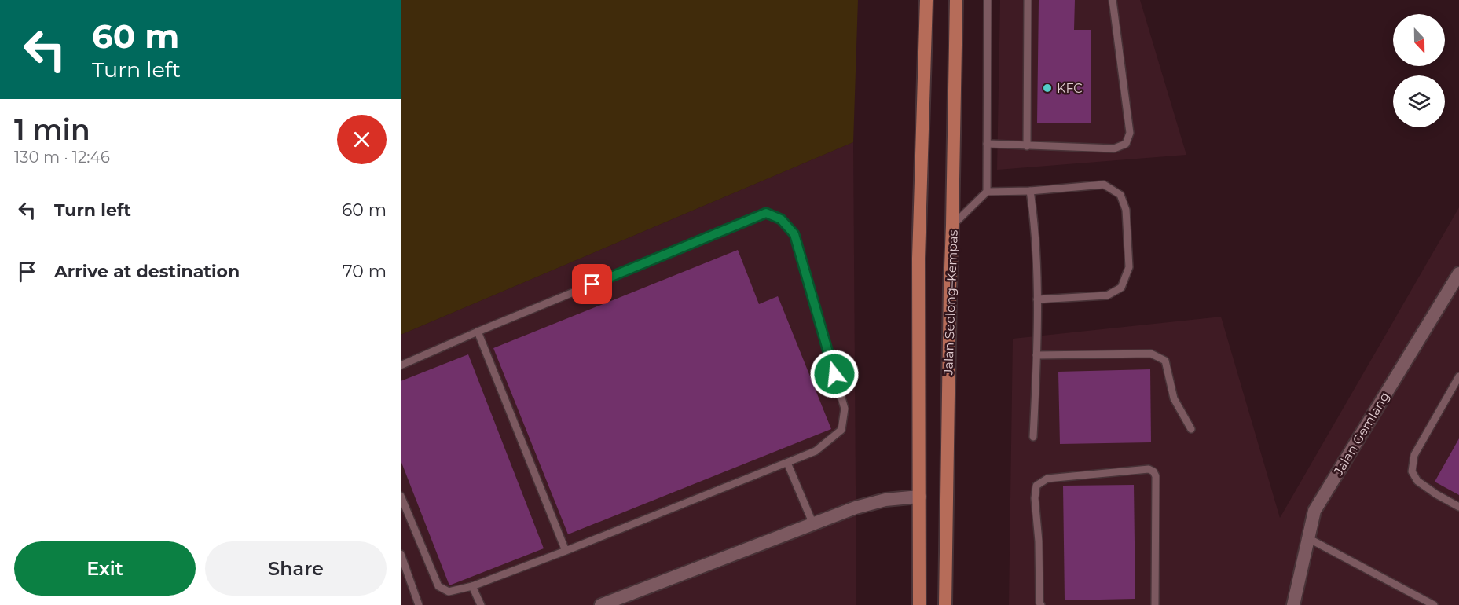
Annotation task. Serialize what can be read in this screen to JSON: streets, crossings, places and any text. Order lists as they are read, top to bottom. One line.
{"streets":{"main road":["Jalan Seelong–Kempas"],"street":["Jalan Gemlang"]},"places":["KFC"],"north":"bottom","page":{"turn":["60 m","Turn left"],"heading":["1 min","130 m · 12:46"],"list":[{"name":"Turn left","value":"60 m"},{"name":"Arrive at destination","value":"70 m"}],"buttons":["Exit","Share"]}}
